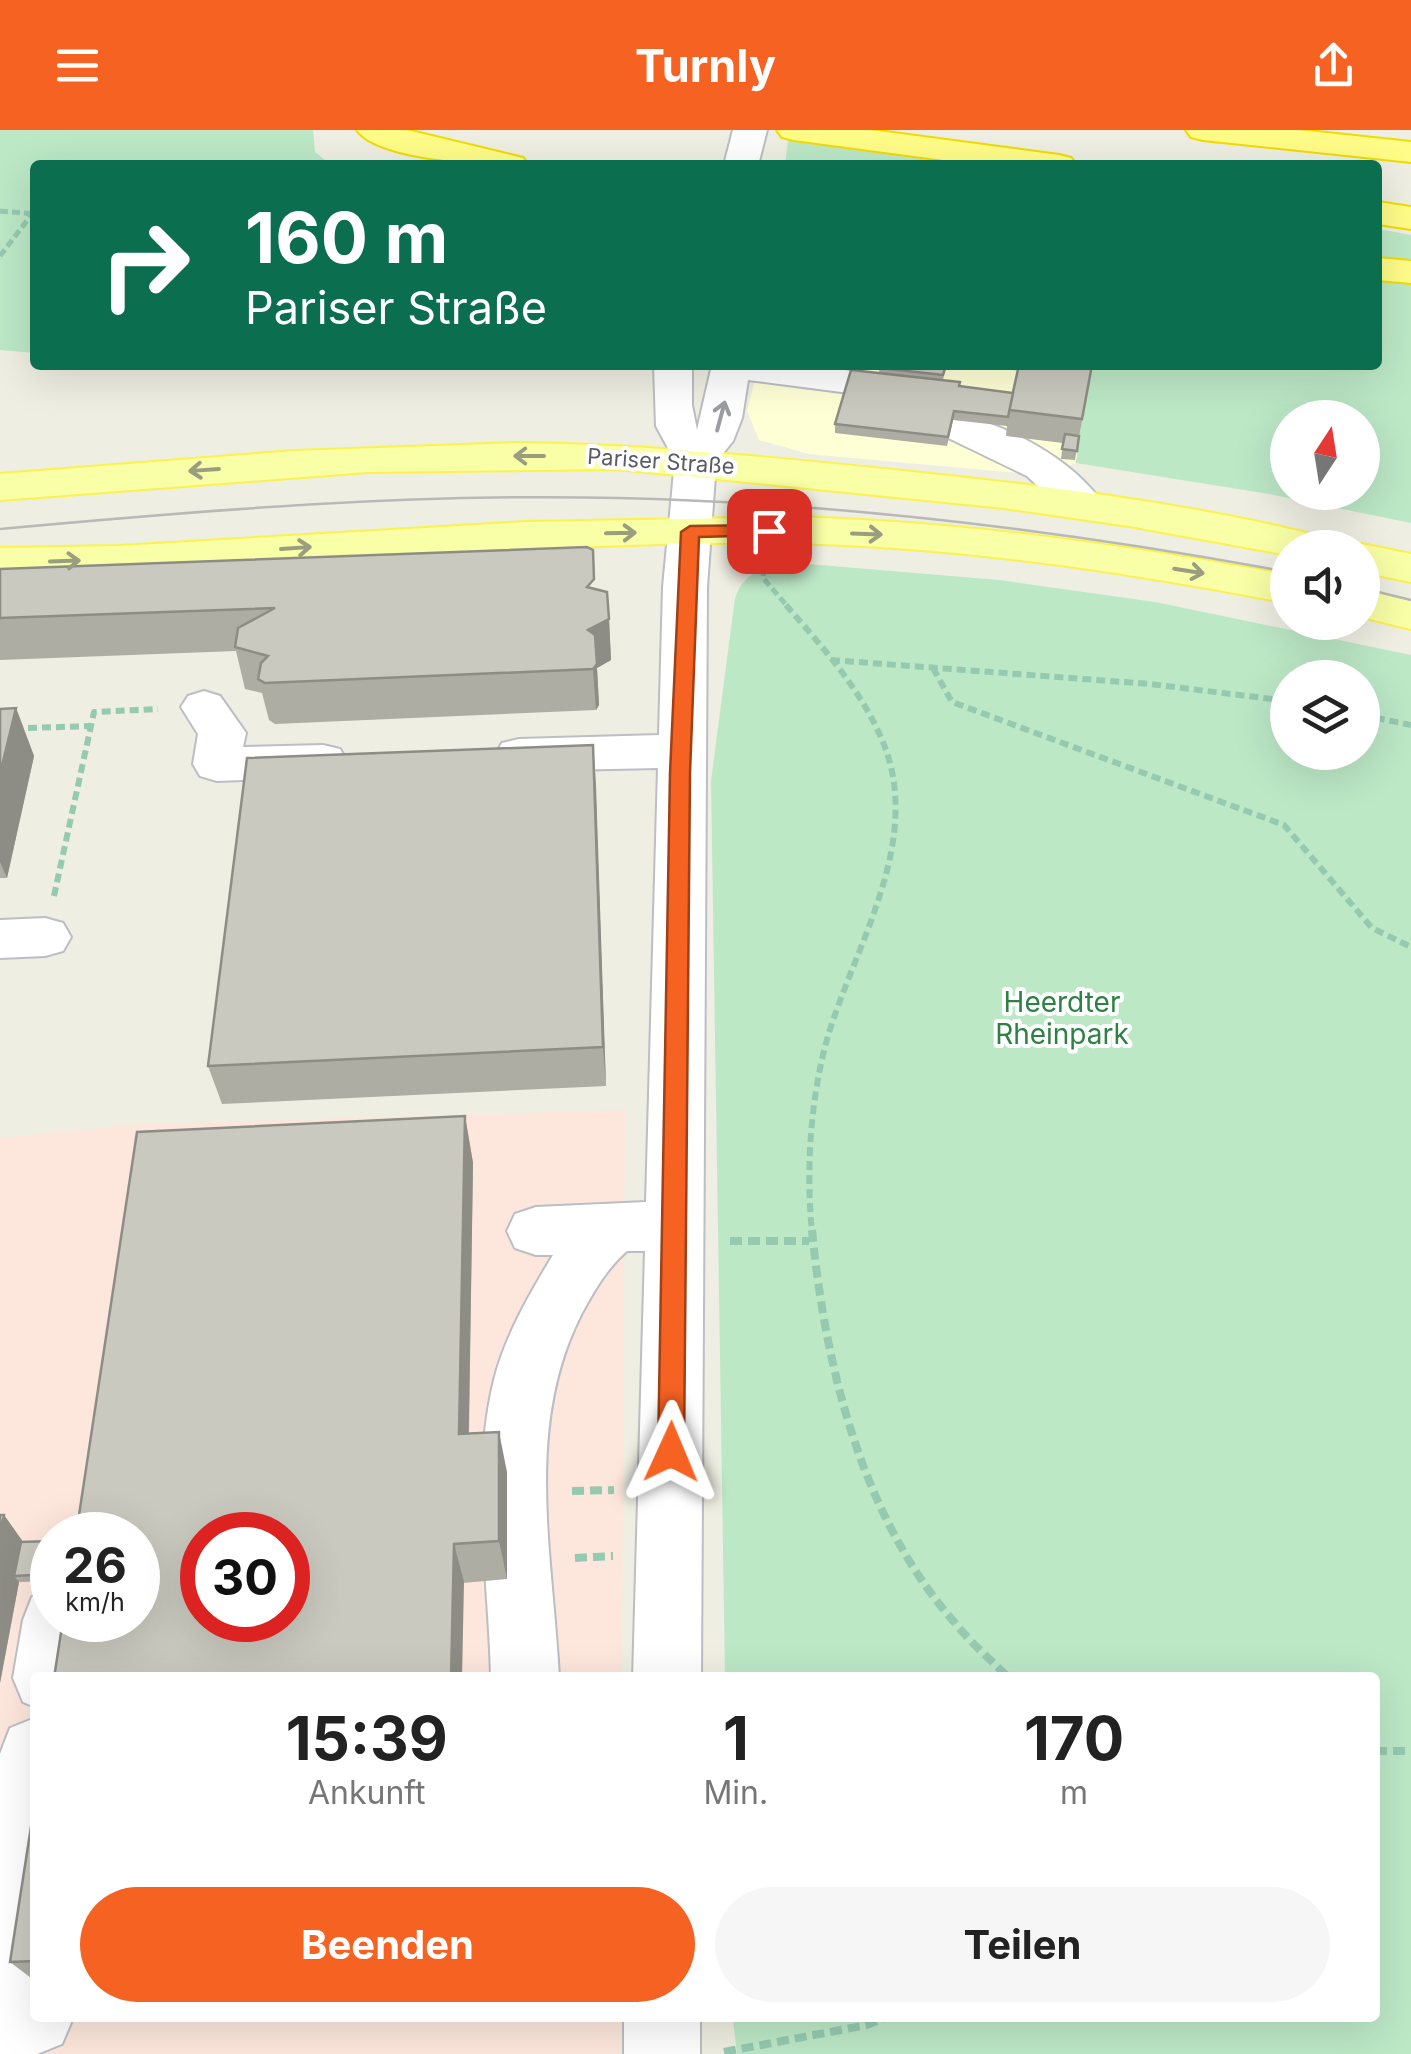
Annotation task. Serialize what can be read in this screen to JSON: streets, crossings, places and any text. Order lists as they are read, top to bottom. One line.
{"streets":{"main road":["Pariser Straße"]},"parks":["Heerdter Rheinpark"],"north":"top","page":{"header":"Turnly","turn":["160 m","Pariser Straße"],"speed":"26 km/h","limit":"30","eta":["15:39","Ankunft","1","Min.","170","m"],"buttons":["Beenden","Teilen"]}}
